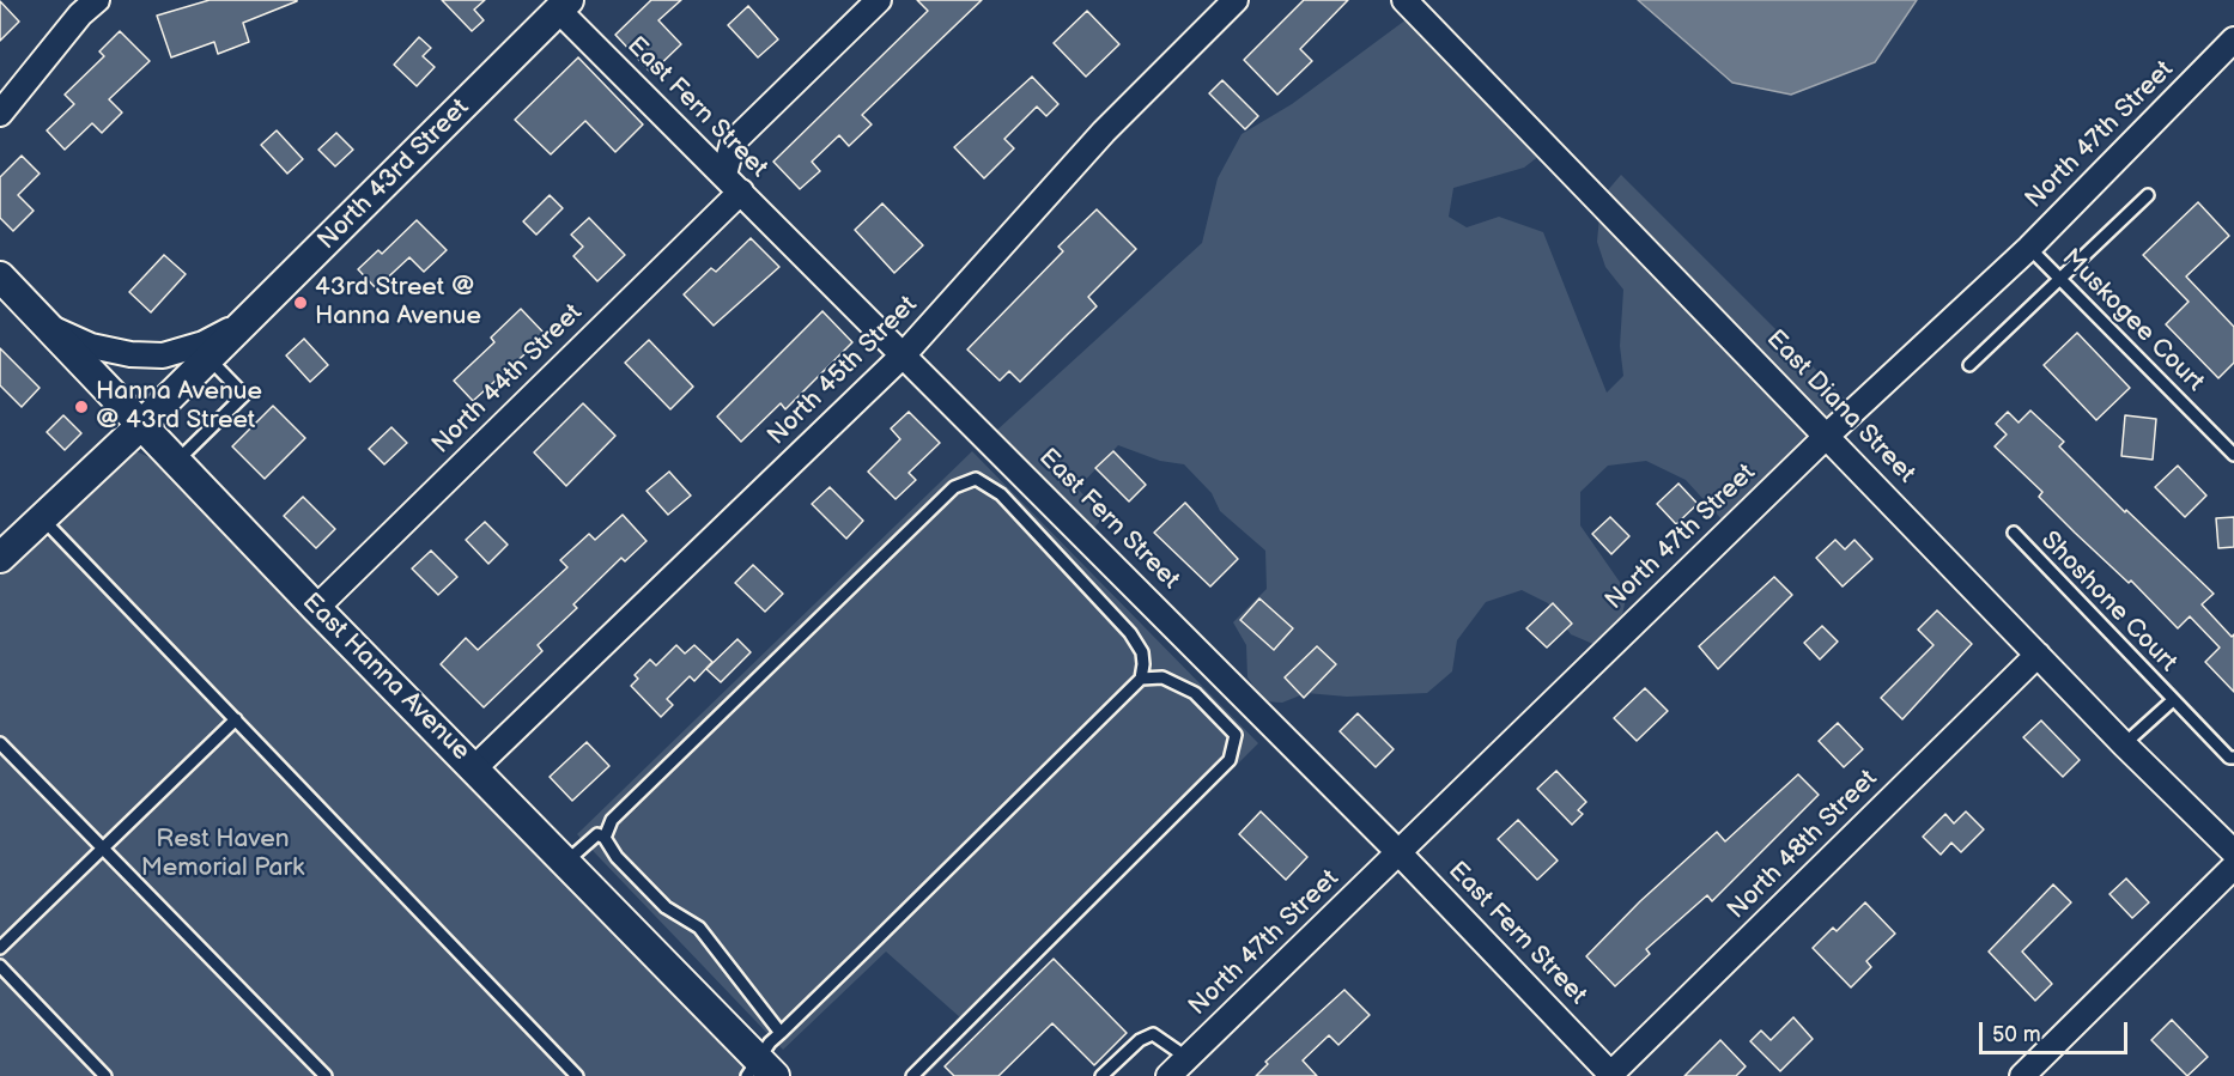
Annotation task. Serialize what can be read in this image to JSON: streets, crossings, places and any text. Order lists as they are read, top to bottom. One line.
{"streets":{"street":["East Fern Street","North 47th Street","North 43rd Street","North 45th Street","North 44th Street","East Diana Street","East Hanna Avenue","North 48th Street"],"lane":["Muskogee Court","Shoshone Court"]},"crossings":[["East Fern Street","North 47th Street"],["East Fern Street","North 43rd Street"],["East Fern Street","North 45th Street"],["East Fern Street","North 44th Street"],["East Fern Street","North 48th Street"],["North 47th Street","Muskogee Court"],["North 47th Street","East Diana Street"],["North 43rd Street","East Hanna Avenue"],["North 45th Street","East Hanna Avenue"],["North 44th Street","East Hanna Avenue"],["East Diana Street","Shoshone Court"],["East Diana Street","North 48th Street"]],"parks":["Rest Haven Memorial Park"],"places":["43rd Street @ Hanna Avenue","Hanna Avenue @ 43rd Street"],"scale_bar":"50 m"}
